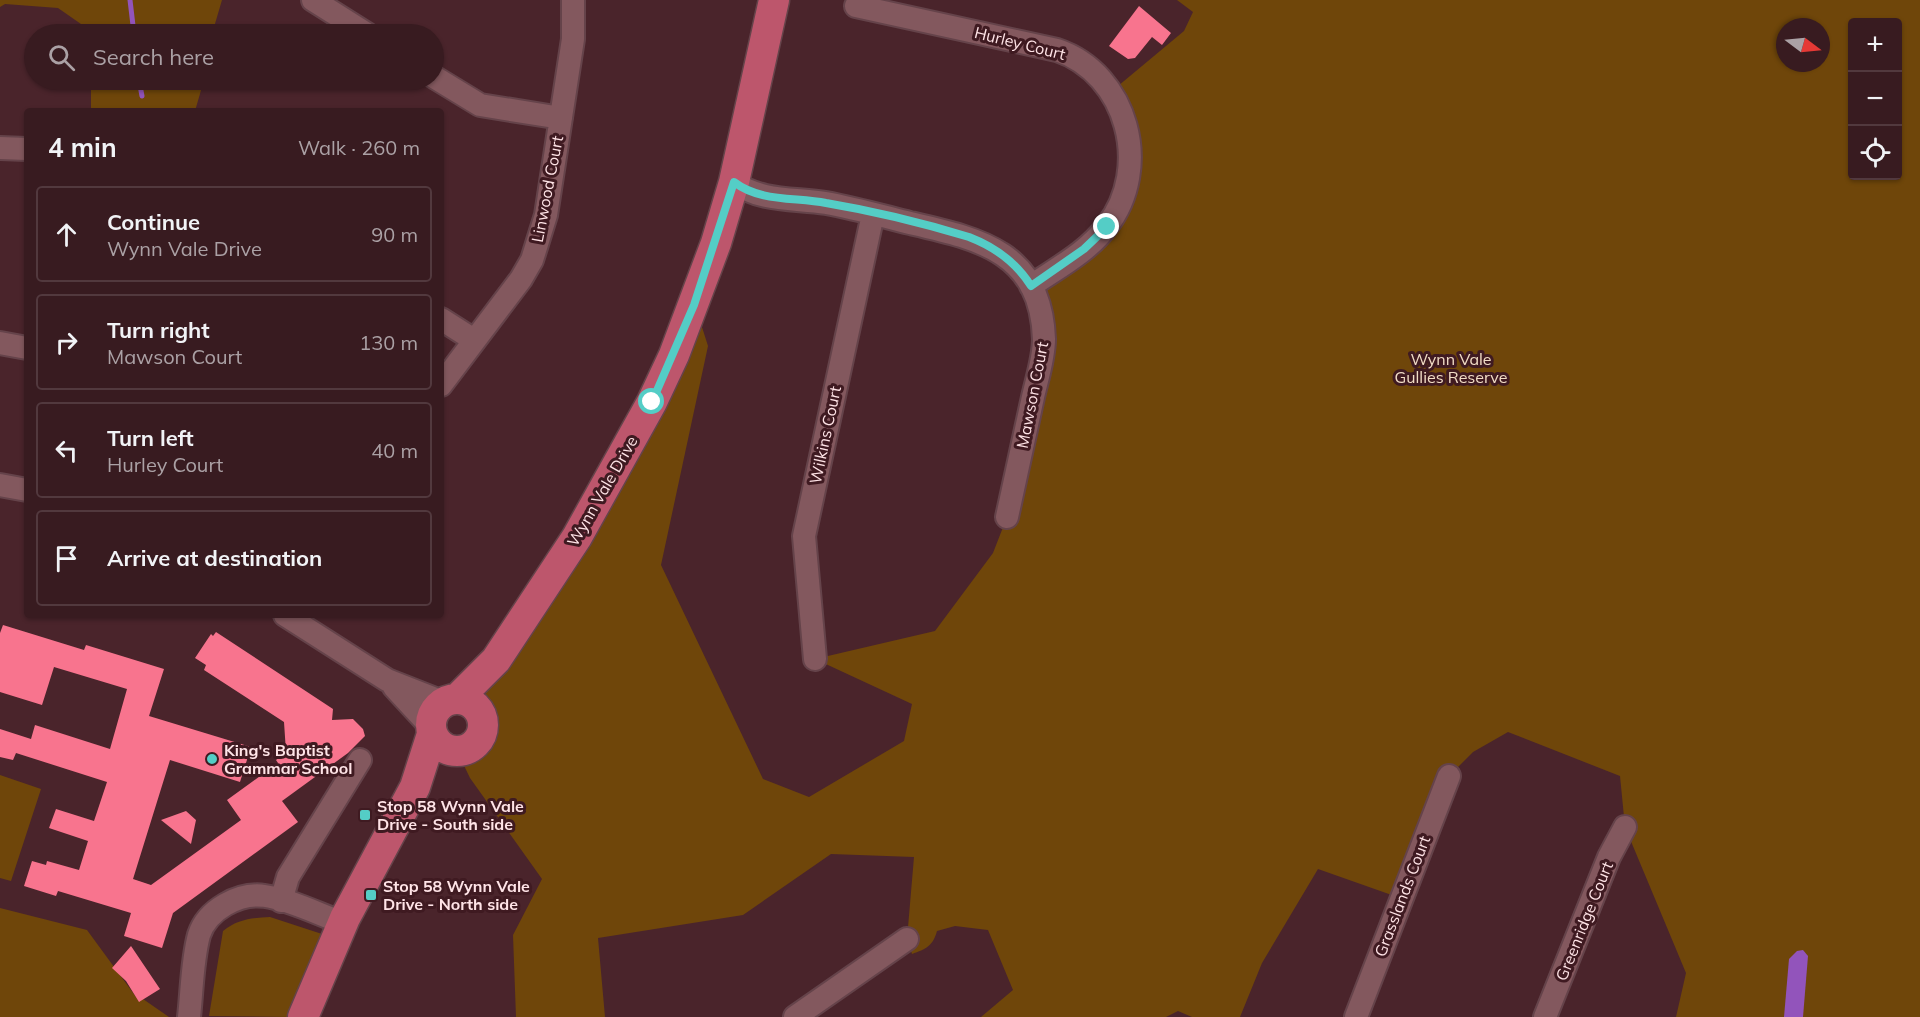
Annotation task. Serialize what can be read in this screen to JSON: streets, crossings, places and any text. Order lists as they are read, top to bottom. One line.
{"streets":{"main road":["Wynn Vale Drive"],"street":["Hurley Court","Linwood Court","Mawson Court","Wilkins Court","Grasslands Court","Greenridge Court"]},"crossings":[["Hurley Court","Mawson Court"],["Mawson Court","Wilkins Court"],["Mawson Court","Wynn Vale Drive"]],"parks":["Wynn Vale Gullies Reserve"],"places":{"other":["King's Baptist Grammar School"],"transit":["Stop 58 Wynn Vale Drive - South side","Stop 58 Wynn Vale Drive - North side"]},"north":"right","page":{"map_buttons":["+","−"],"search":"Search here","heading":["4 min","Walk · 260 m"],"list":[["Continue","Wynn Vale Drive","90 m"],["Turn right","Mawson Court","130 m"],["Turn left","Hurley Court","40 m"],"Arrive at destination"]}}
